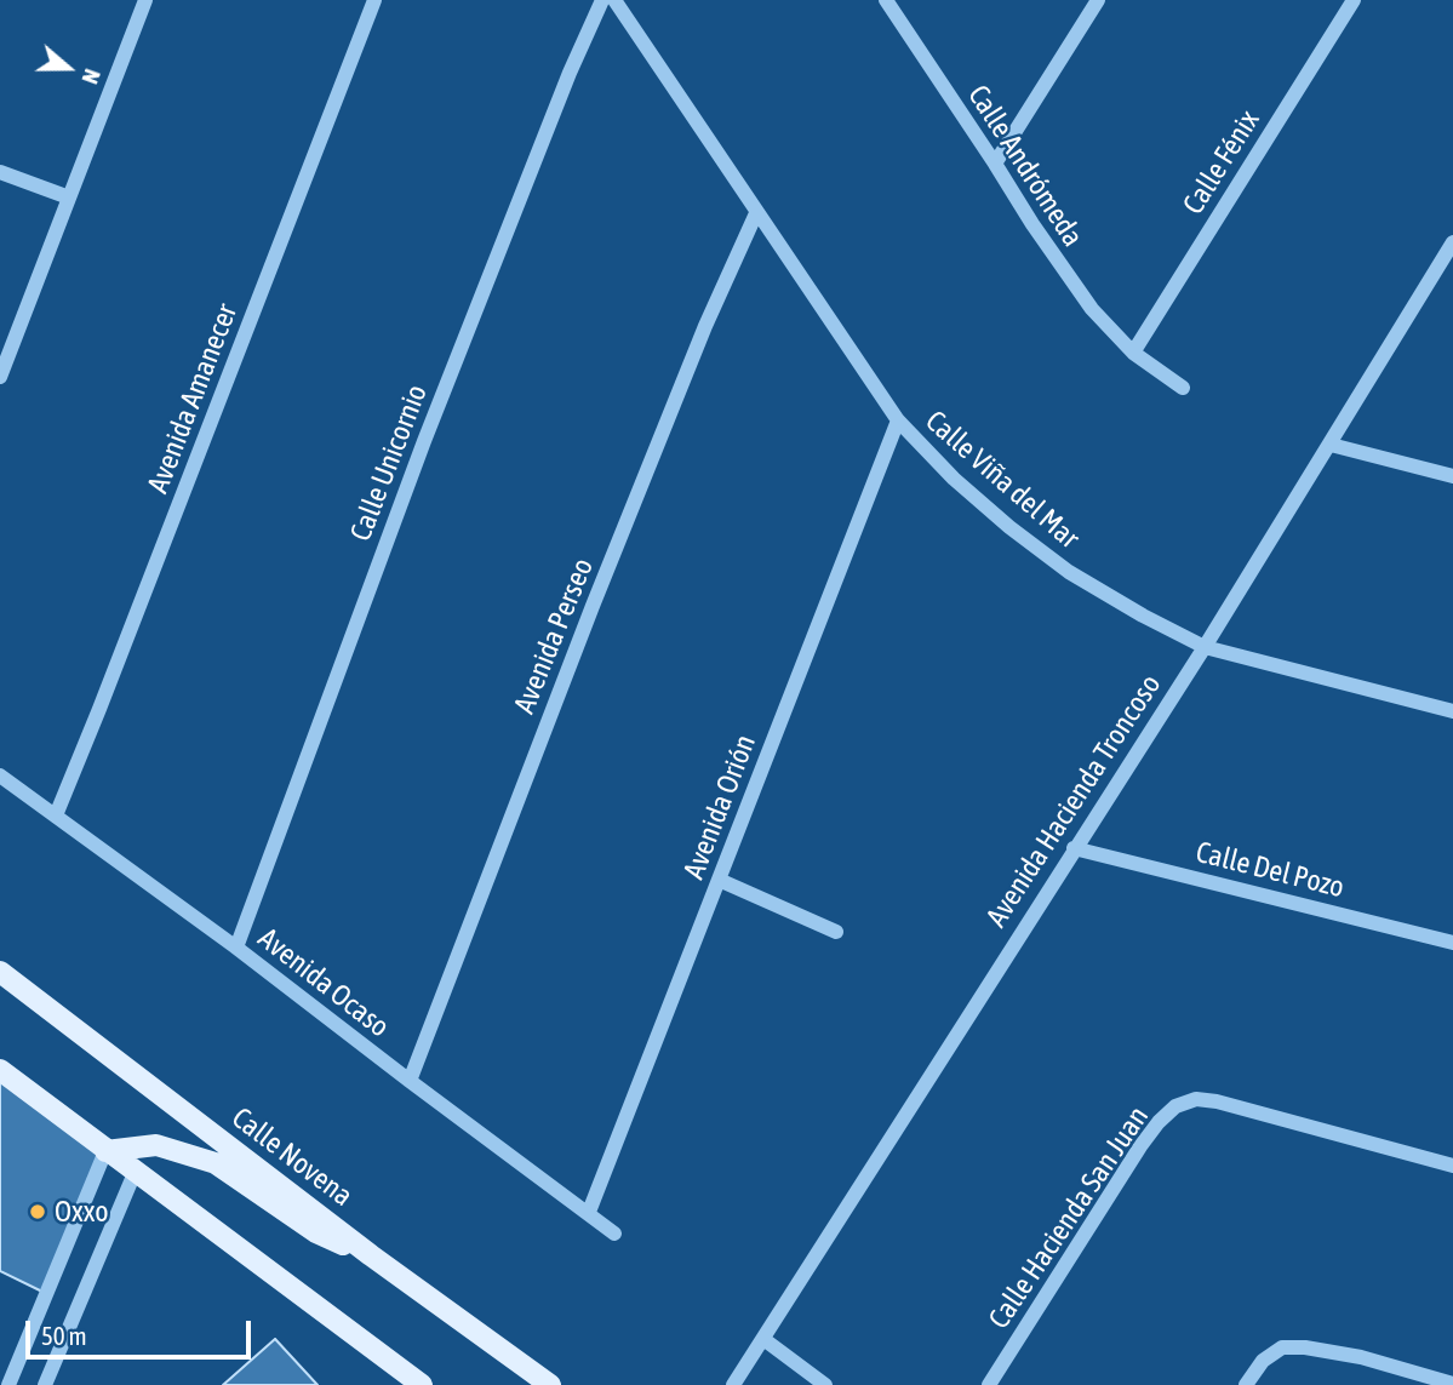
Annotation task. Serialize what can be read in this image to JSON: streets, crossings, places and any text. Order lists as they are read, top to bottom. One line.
{"streets":{"main road":["Calle Novena"],"street":["Calle Fénix","Calle Andrómeda","Avenida Amanecer","Calle Unicornio","Calle Viña del Mar","Avenida Perseo","Avenida Hacienda Troncoso","Avenida Orión","Calle Del Pozo","Avenida Ocaso","Calle Hacienda San Juan"]},"crossings":[["Calle Fénix","Calle Andrómeda"],["Avenida Amanecer","Avenida Ocaso"],["Calle Unicornio","Avenida Ocaso"],["Calle Viña del Mar","Avenida Perseo"],["Calle Viña del Mar","Avenida Hacienda Troncoso"],["Calle Viña del Mar","Avenida Orión"],["Avenida Perseo","Avenida Ocaso"],["Avenida Hacienda Troncoso","Calle Del Pozo"],["Avenida Orión","Avenida Ocaso"]],"places":["Oxxo"],"scale_bar":"50 m","north":"right"}
